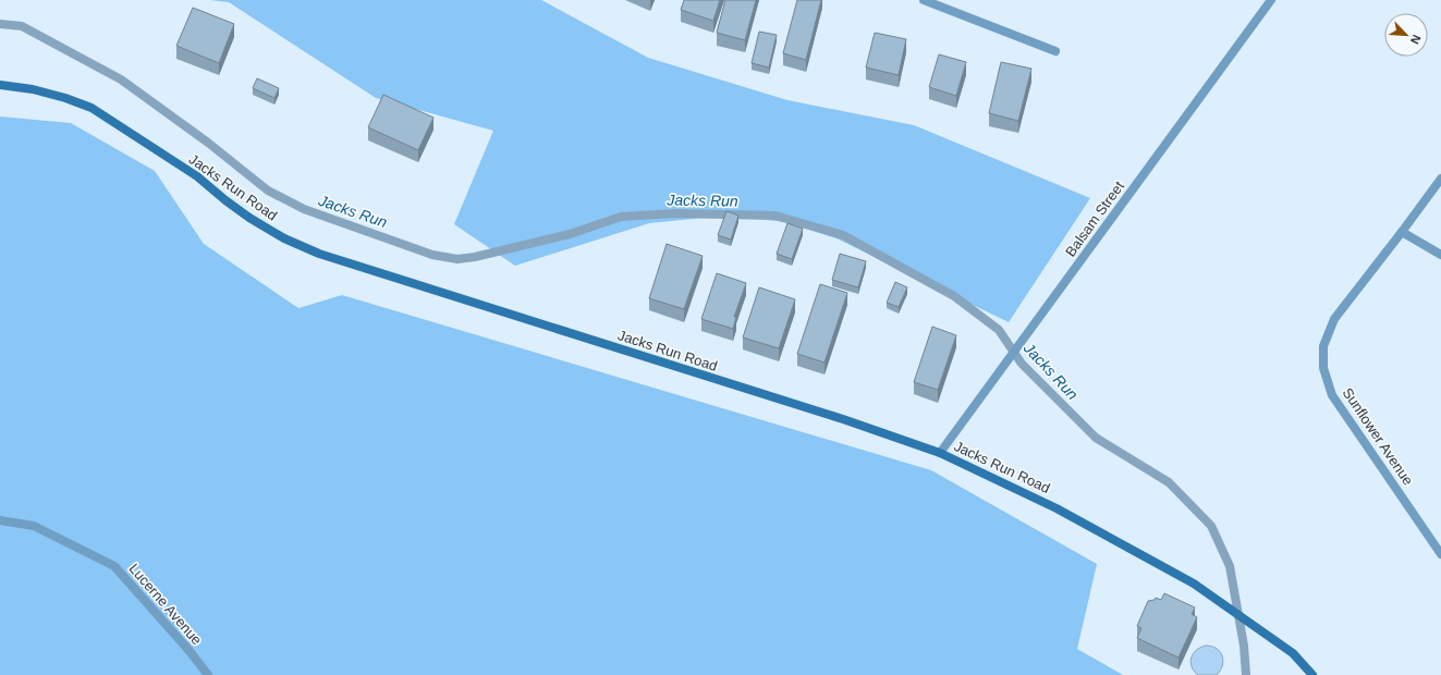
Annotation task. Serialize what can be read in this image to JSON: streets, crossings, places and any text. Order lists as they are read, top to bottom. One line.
{"streets":{"street":["Jacks Run Road","Balsam Street","Sunflower Avenue","Lucerne Avenue"]},"crossings":[["Jacks Run Road","Balsam Street"]],"water":["Jacks Run"],"north":"bottom right"}
